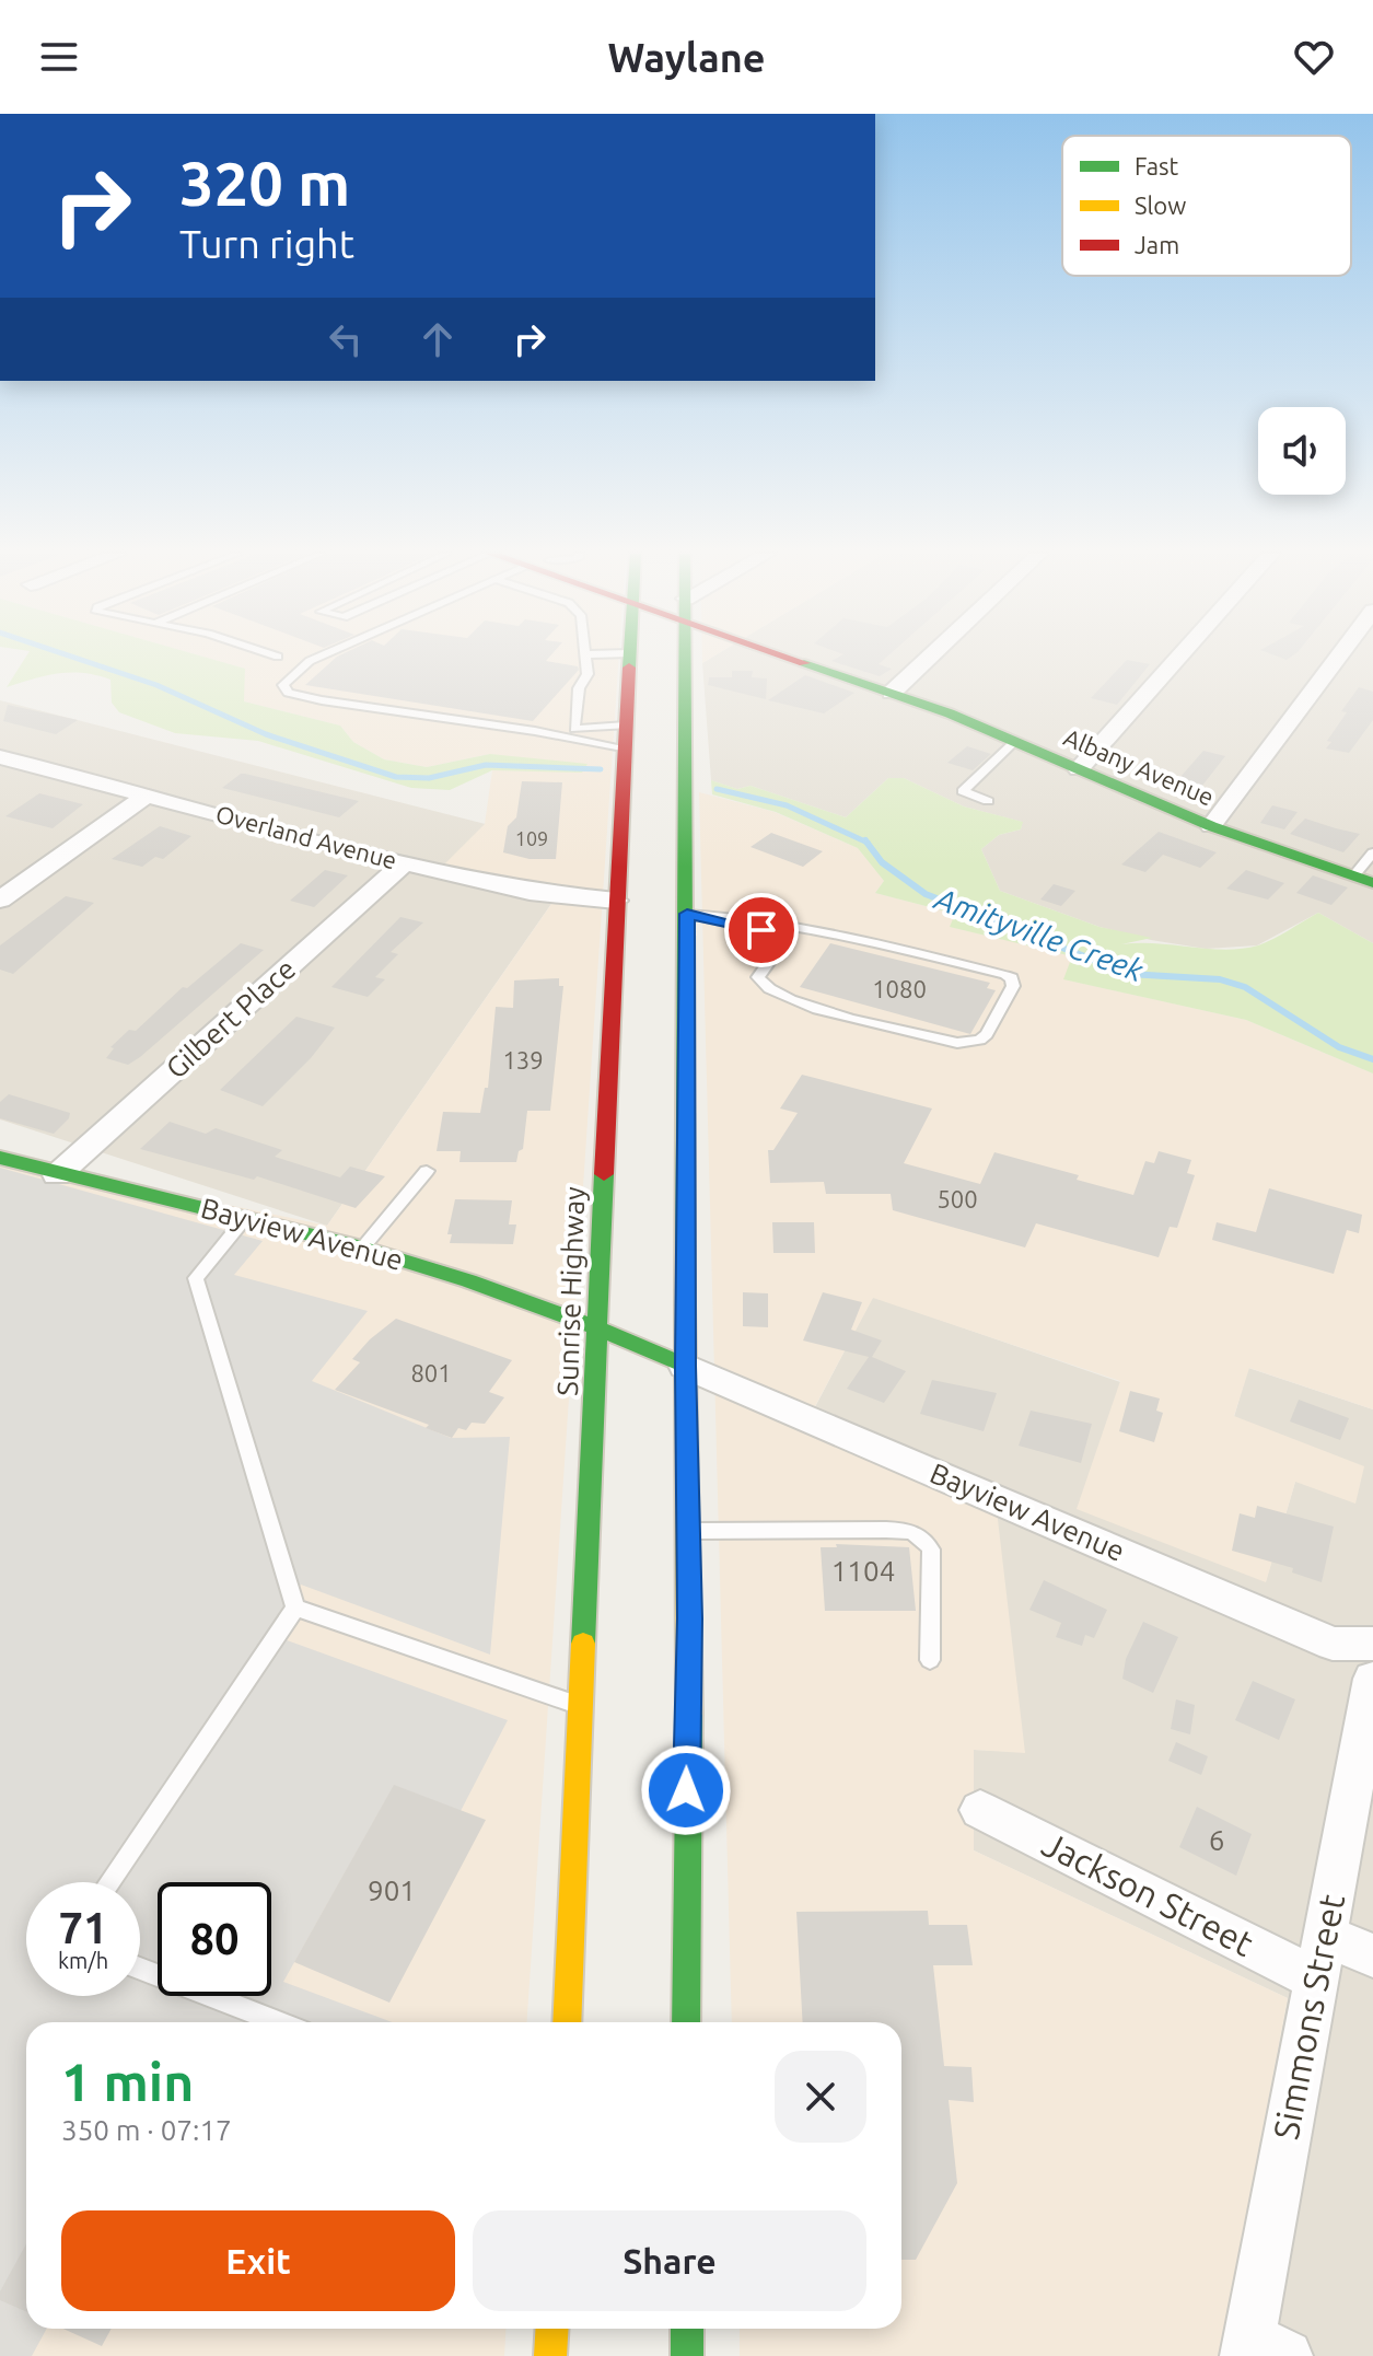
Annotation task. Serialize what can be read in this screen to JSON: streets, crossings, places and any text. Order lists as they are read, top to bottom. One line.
{"streets":{"main road":["Albany Avenue","Bayview Avenue","Sunrise Highway"],"street":["Overland Avenue","Gilbert Place","Jackson Street","Simmons Street"]},"crossings":[["Overland Avenue","Gilbert Place"],["Overland Avenue","Sunrise Highway"],["Gilbert Place","Bayview Avenue"],["Bayview Avenue","Sunrise Highway"],["Jackson Street","Simmons Street"]],"water":["Amityville Creek"],"house_numbers":["109","1080","139","500","801","1104","6","901"],"legend":["Fast","Slow","Jam"],"page":{"header":"Waylane","turn":["320 m","Turn right"],"speed":"71 km/h","limit":"80","heading":["1 min","350 m · 07:17"],"buttons":["Exit","Share"]}}
